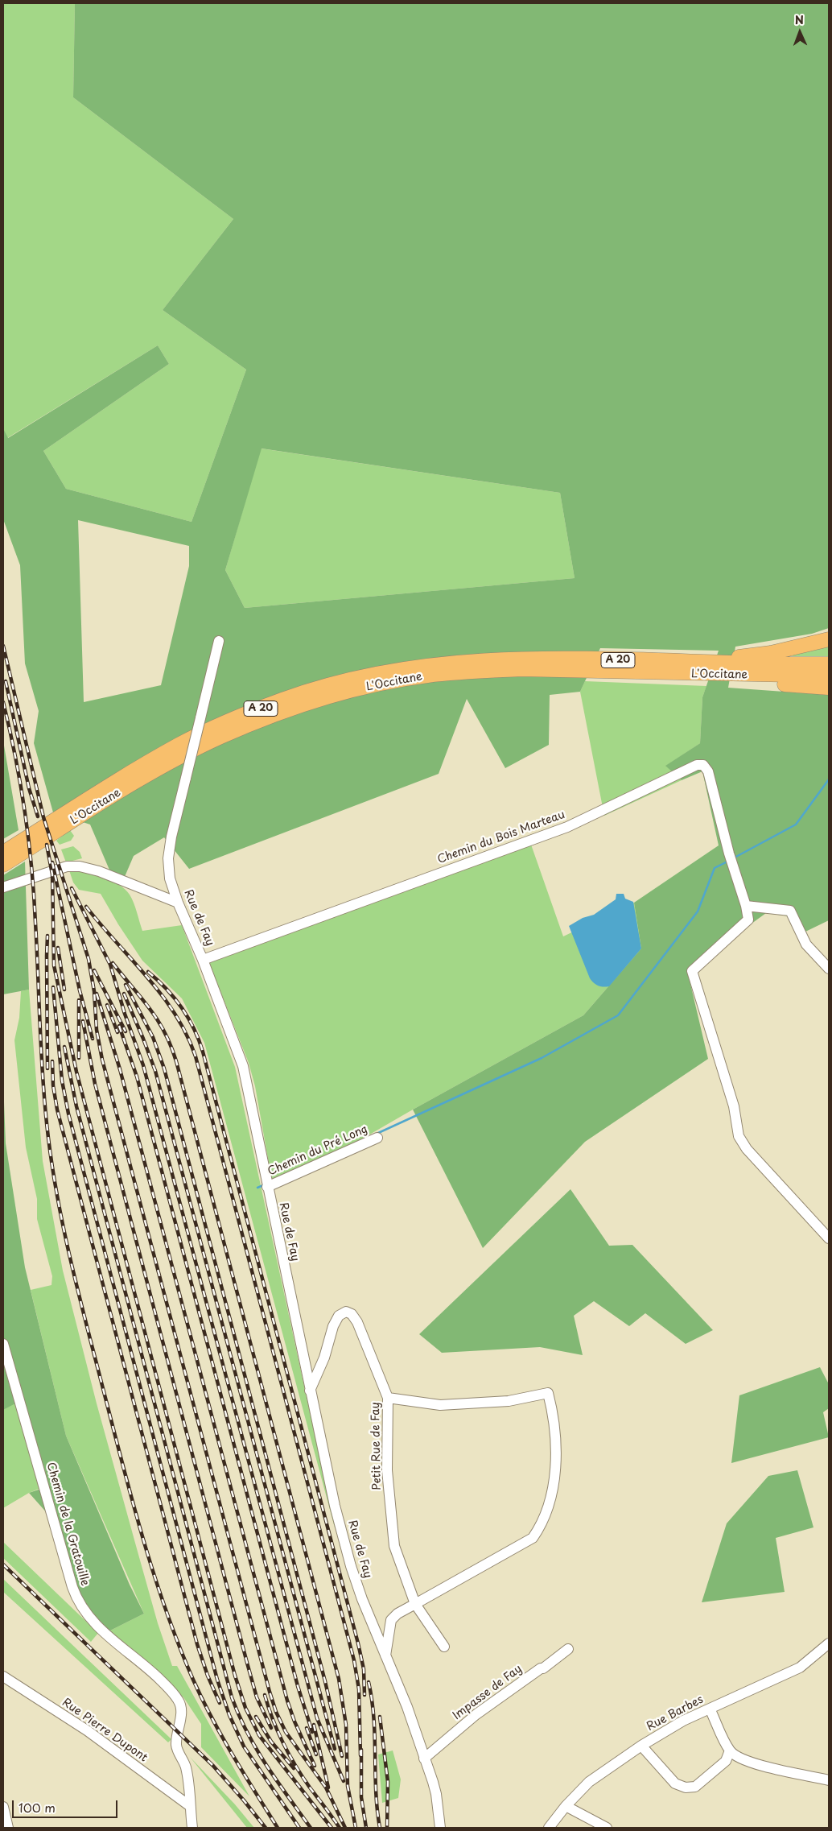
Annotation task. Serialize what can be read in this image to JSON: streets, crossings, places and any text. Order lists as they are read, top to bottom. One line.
{"streets":{"highway":["A 20","L'Occitane"],"street":["Chemin du Bois Marteau","Rue de Fay","Chemin du Pré Long","Petit Rue de Fay","Chemin de la Gratouille","Impasse de Fay","Rue Barbes","Rue Pierre Dupont"]},"crossings":[["Chemin du Bois Marteau","Rue de Fay"],["Rue de Fay","Chemin du Pré Long"],["Rue de Fay","Petit Rue de Fay"],["Rue de Fay","Impasse de Fay"],["Chemin de la Gratouille","Rue Pierre Dupont"]],"scale_bar":"100 m","north":"top"}
